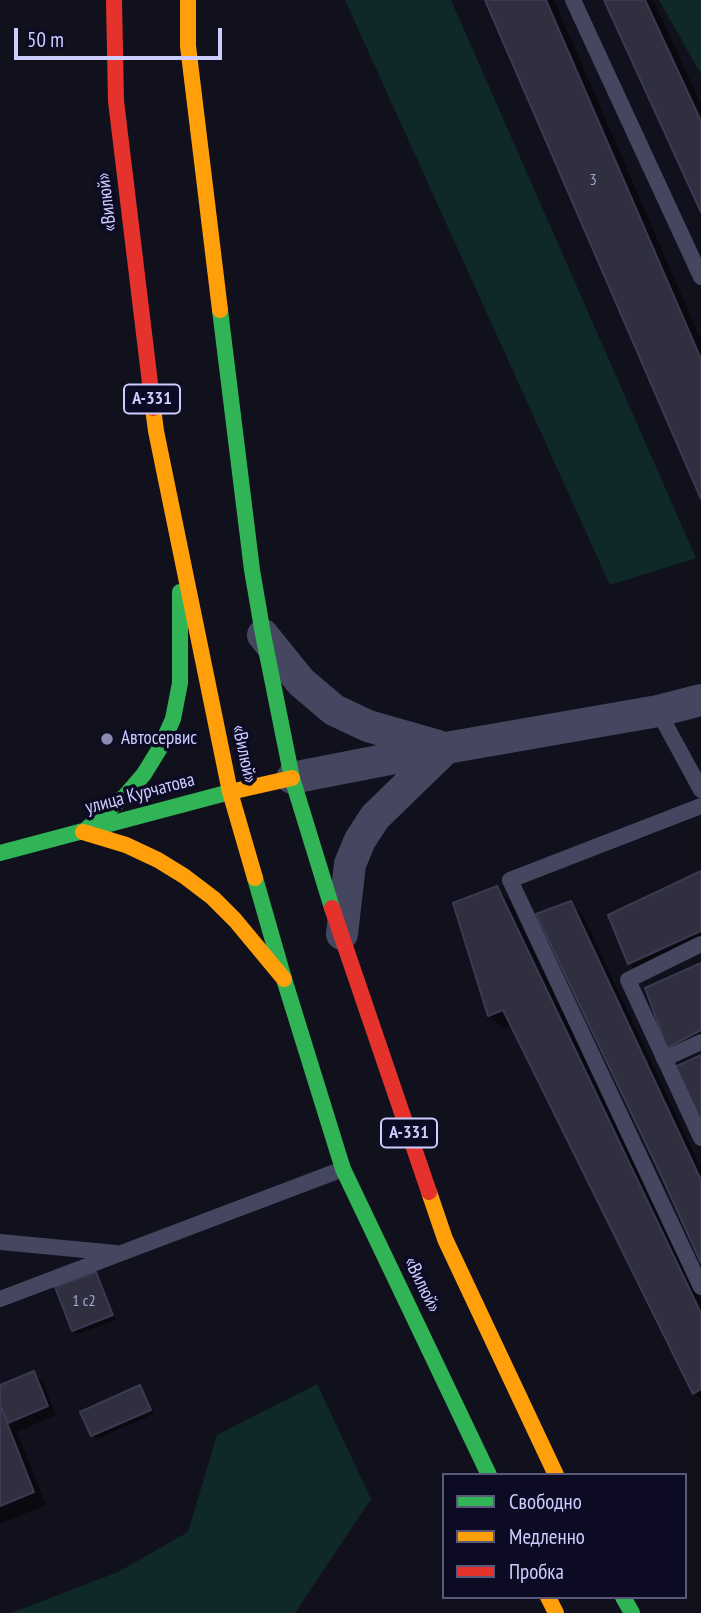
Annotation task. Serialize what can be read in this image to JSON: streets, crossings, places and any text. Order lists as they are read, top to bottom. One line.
{"streets":{"main road":["«Вилюй»","А-331","улица Курчатова"]},"crossings":[["«Вилюй»","улица Курчатова"]],"places":["Автосервис"],"house_numbers":["3","1 с2"],"legend":["Свободно","Медленно","Пробка"],"scale_bar":"50 m"}
